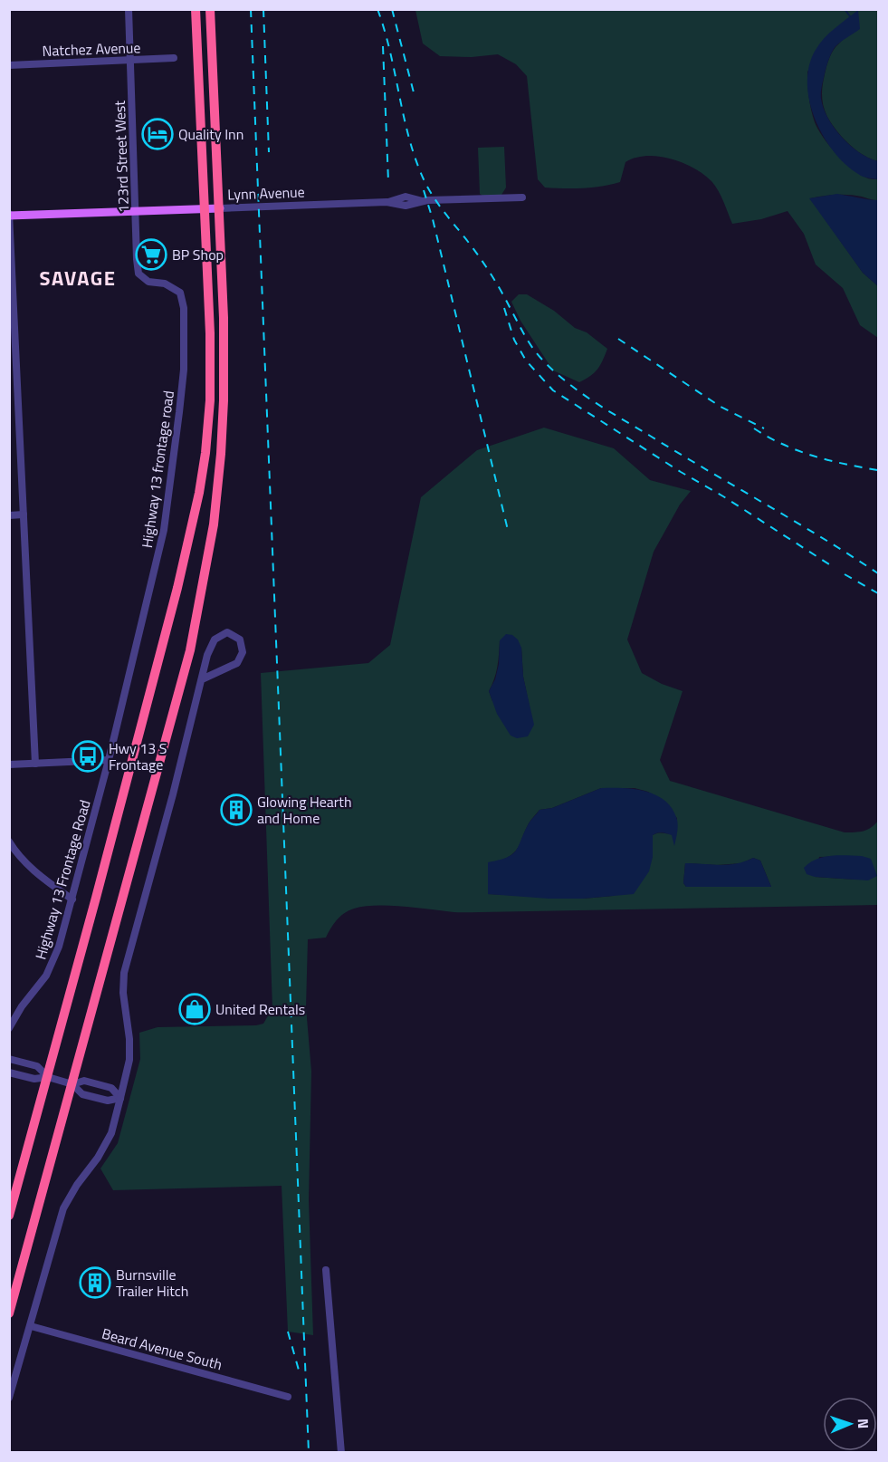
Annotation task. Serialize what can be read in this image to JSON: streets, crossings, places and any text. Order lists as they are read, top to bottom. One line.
{"streets":{"main road":["Lynn Avenue"],"street":["Natchez Avenue","123rd Street West","Highway 13 frontage road","Highway 13 Frontage Road","Beard Avenue South"]},"crossings":[["Natchez Avenue","123rd Street West"],["123rd Street West","Lynn Avenue"],["123rd Street West","Highway 13 frontage road"],["Highway 13 frontage road","Highway 13 Frontage Road"]],"districts":["SAVAGE"],"places":{"hotel":["Quality Inn"],"supermarket":["BP Shop"],"bus stop":["Hwy 13 S Frontage"],"building":["Glowing Hearth and Home","Burnsville Trailer Hitch"],"shop":["United Rentals"]},"north":"right"}
